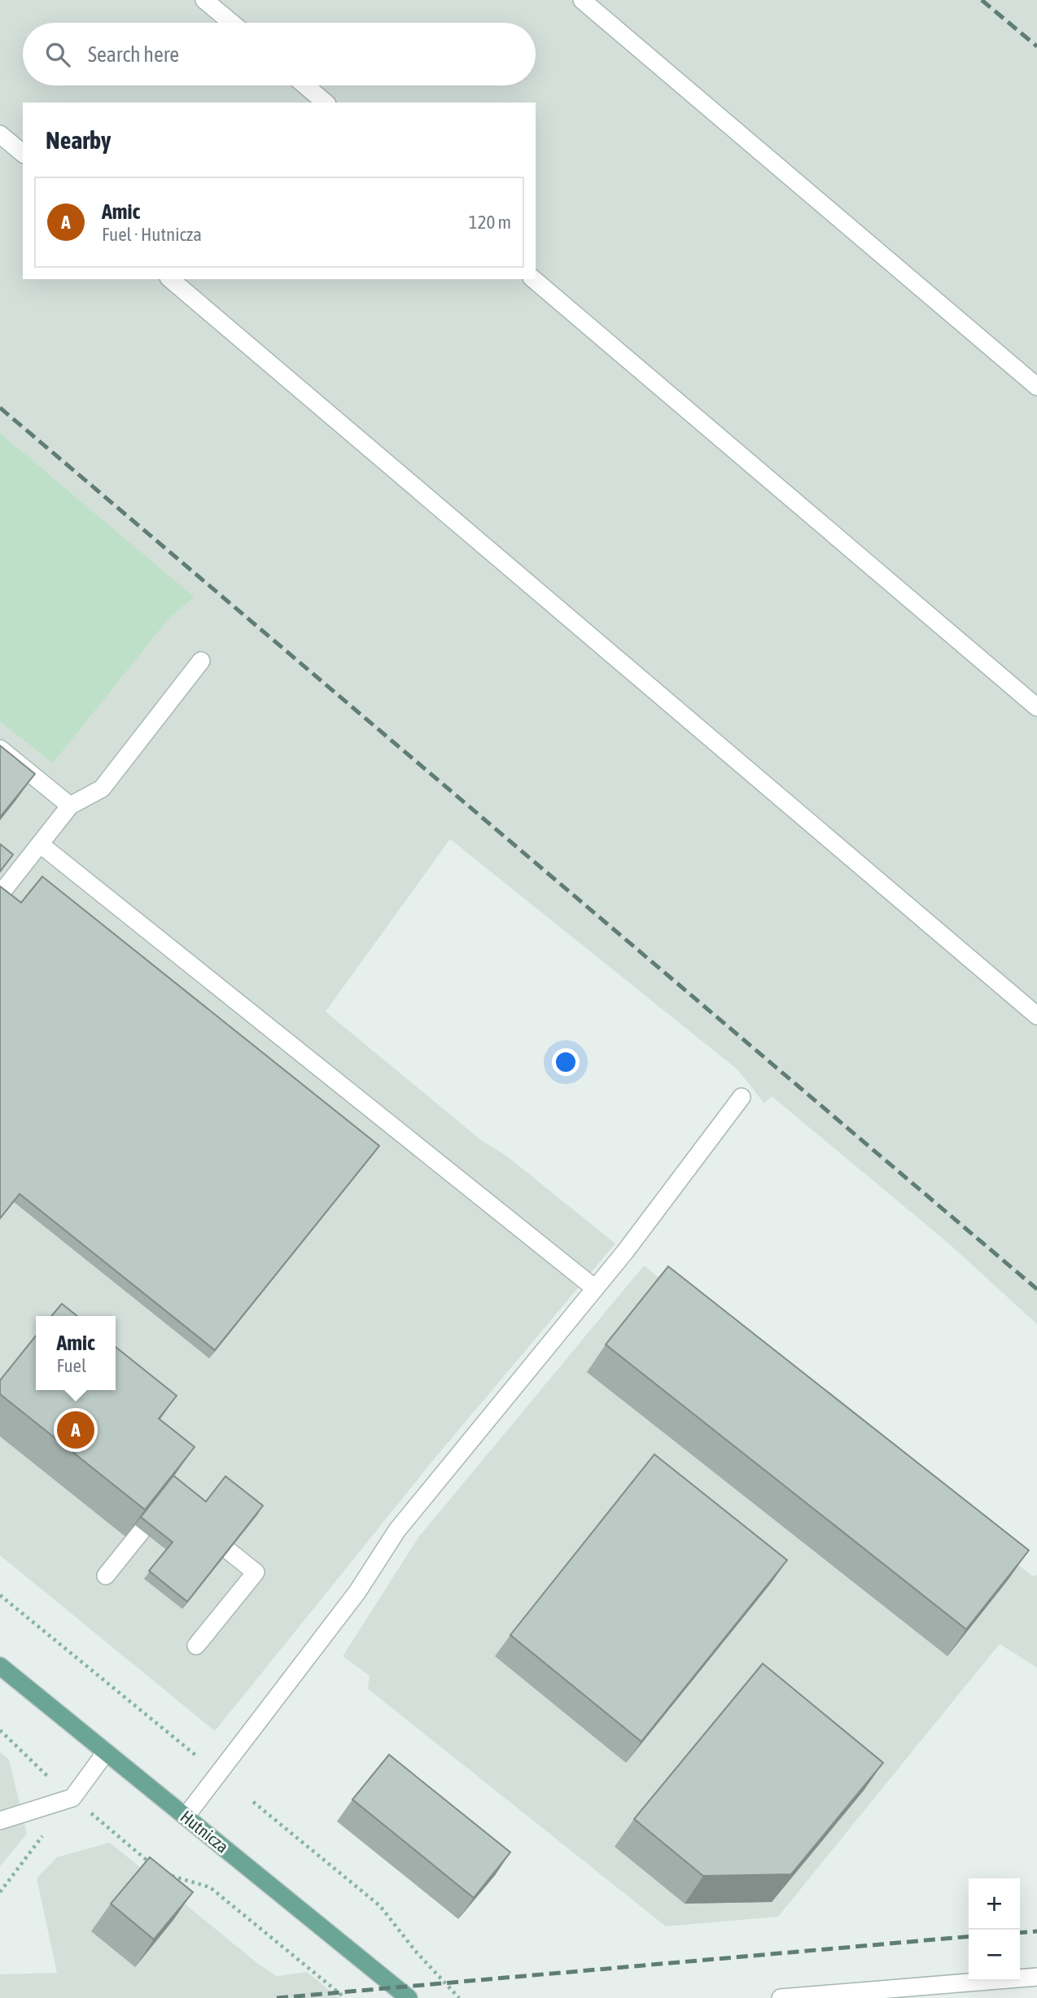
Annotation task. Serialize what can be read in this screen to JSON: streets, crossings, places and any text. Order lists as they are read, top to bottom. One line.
{"streets":{"main road":["Hutnicza"]},"page":{"search":"Search here","heading":"Nearby","list":[{"mark":"A","name":"Amic","note":"Fuel · Hutnicza","value":"120 m"}],"popup":["Amic","Fuel"],"pins":"A","map_buttons":["+","−"]}}
